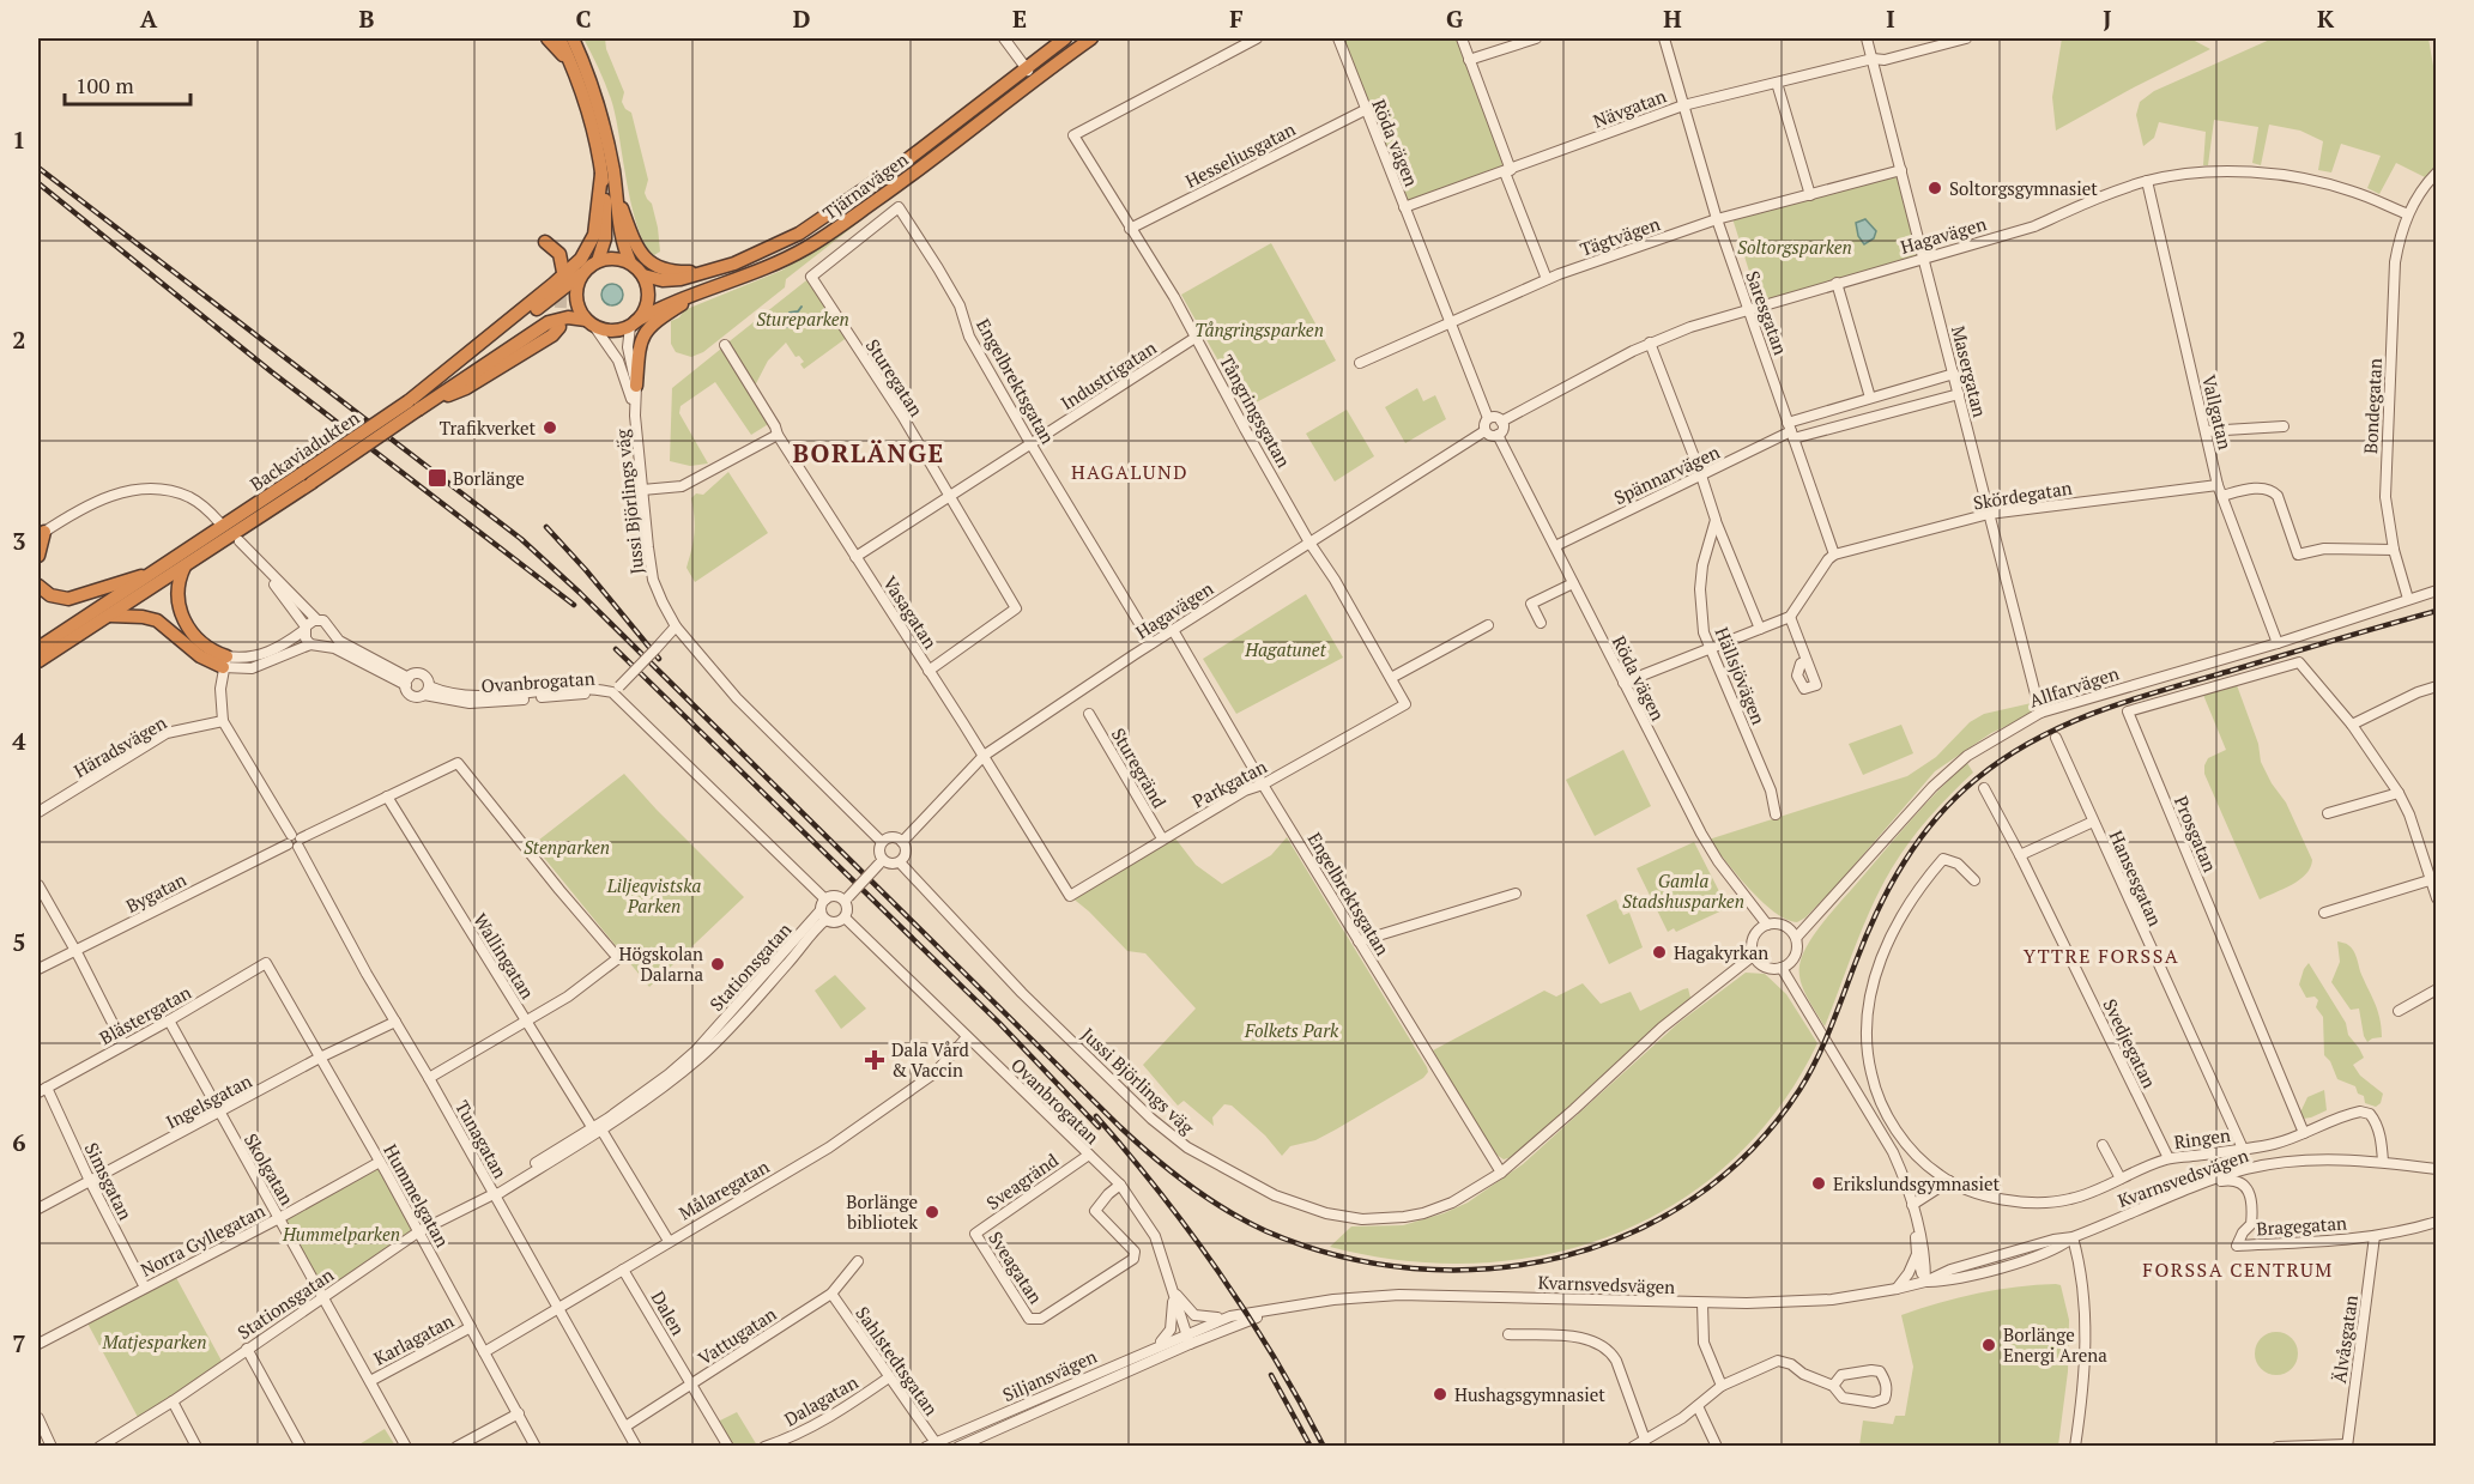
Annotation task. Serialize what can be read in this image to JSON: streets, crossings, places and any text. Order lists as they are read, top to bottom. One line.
{"streets":{"highway":["Tjärnavägen","Backaviadukten"],"street":["Nävgatan","Röda vägen","Hesseliusgatan","Hagavägen","Tägtvägen","Saresgatan","Masergatan","Industrigatan","Sturegatan","Engelbrektsgatan","Bondegatan","Tångringsgatan","Vallgatan","Spännarvägen","Skördegatan","Jussi Björlings väg","Vasagatan","Hällsjövägen","Ovanbrogatan","Allfarvägen","Häradsvägen","Sturegränd","Parkgatan","Prosgatan","Hansesgatan","Bygatan","Wallingatan","Stationsgatan","Blästergatan","Svedjegatan","Ingelsgatan","Ringen","Tunagatan","Skolgatan","Kvarnsvedsvägen","Simsgatan","Sveagränd","Målaregatan","Hummelgatan","Bragegatan","Norra Gyllegatan","Sveagatan","Dalen","Vattugatan","Karlagatan","Älvåsgatan","Sahlstedtsgatan","Siljansvägen","Dalagatan"]},"crossings":[["Nävgatan","Röda vägen"],["Nävgatan","Saresgatan"],["Nävgatan","Masergatan"],["Röda vägen","Hesseliusgatan"],["Röda vägen","Hagavägen"],["Röda vägen","Tägtvägen"],["Röda vägen","Spännarvägen"],["Röda vägen","Jussi Björlings väg"],["Röda vägen","Allfarvägen"],["Hesseliusgatan","Tångringsgatan"],["Tjärnavägen","Sturegatan"],["Tjärnavägen","Engelbrektsgatan"],["Tjärnavägen","Backaviadukten"],["Tjärnavägen","Jussi Björlings väg"],["Hagavägen","Saresgatan"],["Hagavägen","Masergatan"],["Hagavägen","Engelbrektsgatan"],["Hagavägen","Bondegatan"],["Hagavägen","Tångringsgatan"],["Hagavägen","Vallgatan"],["Hagavägen","Jussi Björlings väg"],["Hagavägen","Vasagatan"],["Tägtvägen","Saresgatan"],["Tägtvägen","Masergatan"],["Saresgatan","Spännarvägen"],["Saresgatan","Skördegatan"],["Masergatan","Spännarvägen"],["Masergatan","Skördegatan"],["Masergatan","Allfarvägen"],["Industrigatan","Sturegatan"],["Industrigatan","Engelbrektsgatan"],["Industrigatan","Tångringsgatan"],["Industrigatan","Vasagatan"],["Sturegatan","Vasagatan"],["Engelbrektsgatan","Jussi Björlings väg"],["Engelbrektsgatan","Parkgatan"],["Bondegatan","Allfarvägen"],["Tångringsgatan","Parkgatan"],["Vallgatan","Skördegatan"],["Vallgatan","Allfarvägen"],["Backaviadukten","Jussi Björlings väg"],["Jussi Björlings väg","Allfarvägen"],["Vasagatan","Parkgatan"],["Ovanbrogatan","Stationsgatan"],["Ovanbrogatan","Kvarnsvedsvägen"],["Ovanbrogatan","Sveagränd"],["Ovanbrogatan","Målaregatan"],["Ovanbrogatan","Sveagatan"],["Ovanbrogatan","Siljansvägen"],["Häradsvägen","Tunagatan"],["Sturegränd","Parkgatan"],["Prosgatan","Ringen"],["Hansesgatan","Ringen"],["Bygatan","Wallingatan"],["Bygatan","Tunagatan"],["Wallingatan","Stationsgatan"],["Wallingatan","Målaregatan"],["Stationsgatan","Tunagatan"],["Stationsgatan","Skolgatan"],["Stationsgatan","Hummelgatan"],["Blästergatan","Skolgatan"],["Blästergatan","Simsgatan"],["Blästergatan","Hummelgatan"],["Svedjegatan","Ringen"],["Ingelsgatan","Tunagatan"],["Ingelsgatan","Skolgatan"],["Ingelsgatan","Simsgatan"],["Ingelsgatan","Hummelgatan"],["Ringen","Kvarnsvedsvägen"],["Tunagatan","Målaregatan"],["Tunagatan","Vattugatan"],["Skolgatan","Norra Gyllegatan"],["Skolgatan","Karlagatan"],["Kvarnsvedsvägen","Bragegatan"],["Kvarnsvedsvägen","Siljansvägen"],["Simsgatan","Norra Gyllegatan"],["Sveagränd","Sveagatan"],["Målaregatan","Hummelgatan"],["Målaregatan","Dalen"],["Hummelgatan","Norra Gyllegatan"],["Hummelgatan","Karlagatan"],["Bragegatan","Älvåsgatan"],["Dalen","Vattugatan"],["Vattugatan","Sahlstedtsgatan"],["Sahlstedtsgatan","Siljansvägen"],["Sahlstedtsgatan","Dalagatan"]],"districts":["BORLÄNGE","HAGALUND","YTTRE FORSSA","FORSSA CENTRUM"],"parks":["Soltorgsparken","Stureparken","Tångringsparken","Hagatunet","Stenparken","Gamla Stadshusparken","Liljeqvistska Parken","Folkets Park","Hummelparken","Matjesparken"],"places":{"other":["Soltorgsgymnasiet","Trafikverket","Hagakyrkan","Högskolan Dalarna","Erikslundsgymnasiet","Borlänge bibliotek","Borlänge Energi Arena","Hushagsgymnasiet"],"transit":["Borlänge"],"health":["Dala Vård & Vaccin"]},"scale_bar":"100 m","grid":{"columns":["A","B","C","D","E","F","G","H","I","J","K"],"rows":["1","2","3","4","5","6","7"]}}
